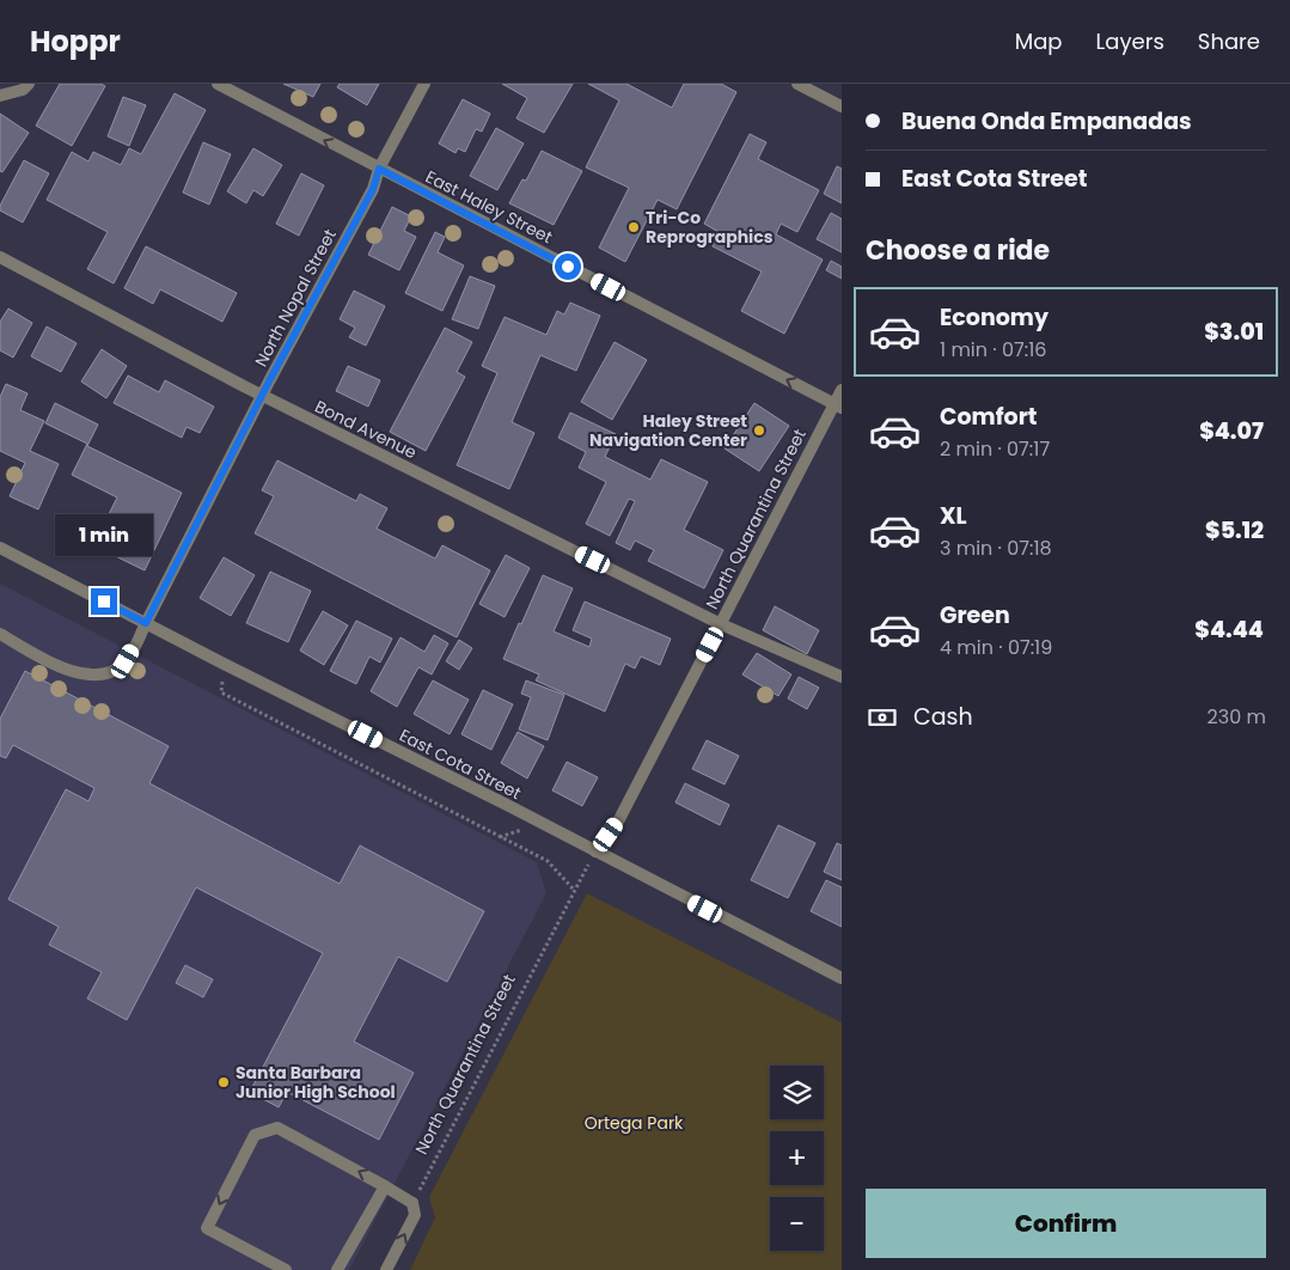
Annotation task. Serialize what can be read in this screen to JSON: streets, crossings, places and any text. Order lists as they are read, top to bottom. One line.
{"streets":{"street":["East Haley Street","North Nopal Street","Bond Avenue","North Quarantina Street","East Cota Street"]},"crossings":[["East Haley Street","North Nopal Street"],["East Haley Street","North Quarantina Street"],["North Nopal Street","Bond Avenue"],["North Nopal Street","East Cota Street"],["Bond Avenue","North Quarantina Street"],["North Quarantina Street","East Cota Street"]],"one_way":["East Haley Street"],"parks":["Ortega Park"],"places":["Tri-Co Reprographics","Haley Street Navigation Center","Santa Barbara Junior High School"],"page":{"header":"Hoppr","nav":["Map","Layers","Share"],"banner":["Buena Onda Empanadas","East Cota Street"],"heading":"Choose a ride","list":[{"name":"Economy","note":"1 min · 07:16","value":"$3.01"},{"name":"Comfort","note":"2 min · 07:17","value":"$4.07"},{"name":"XL","note":"3 min · 07:18","value":"$5.12"},{"name":"Green","note":"4 min · 07:19","value":"$4.44"}],"bubble":"1 min","pay":["Cash","230 m"],"map_buttons":["+","−"],"buttons":"Confirm"}}
